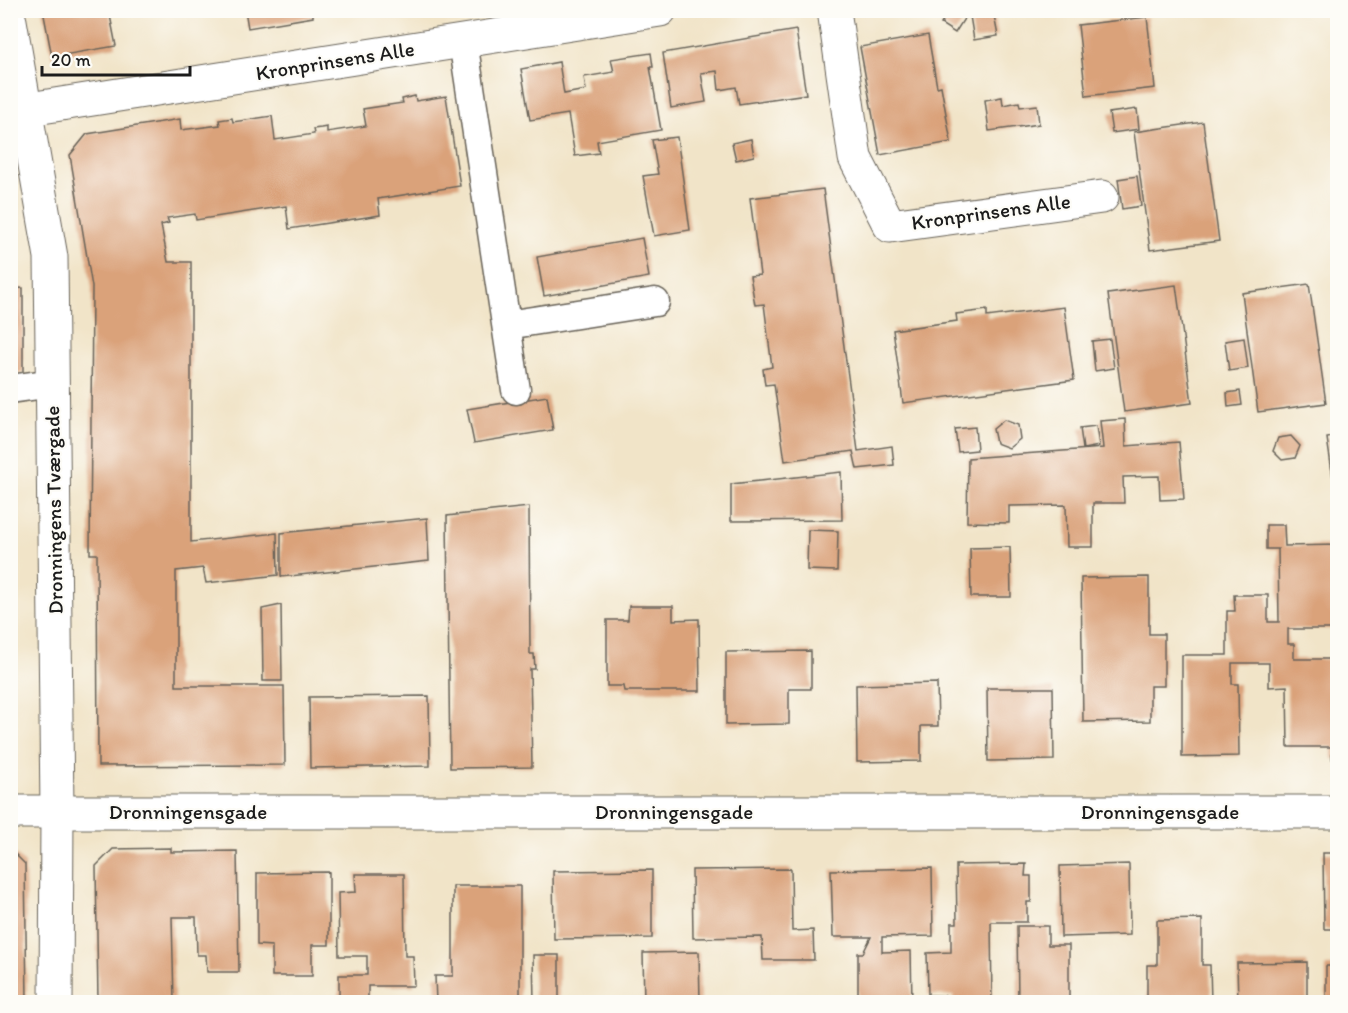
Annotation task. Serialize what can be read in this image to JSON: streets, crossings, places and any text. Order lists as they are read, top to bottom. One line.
{"streets":{"street":["Kronprinsens Alle","Dronningens Tværgade","Dronningensgade"]},"crossings":[["Kronprinsens Alle","Dronningens Tværgade"],["Dronningens Tværgade","Dronningensgade"]],"scale_bar":"20 m"}
